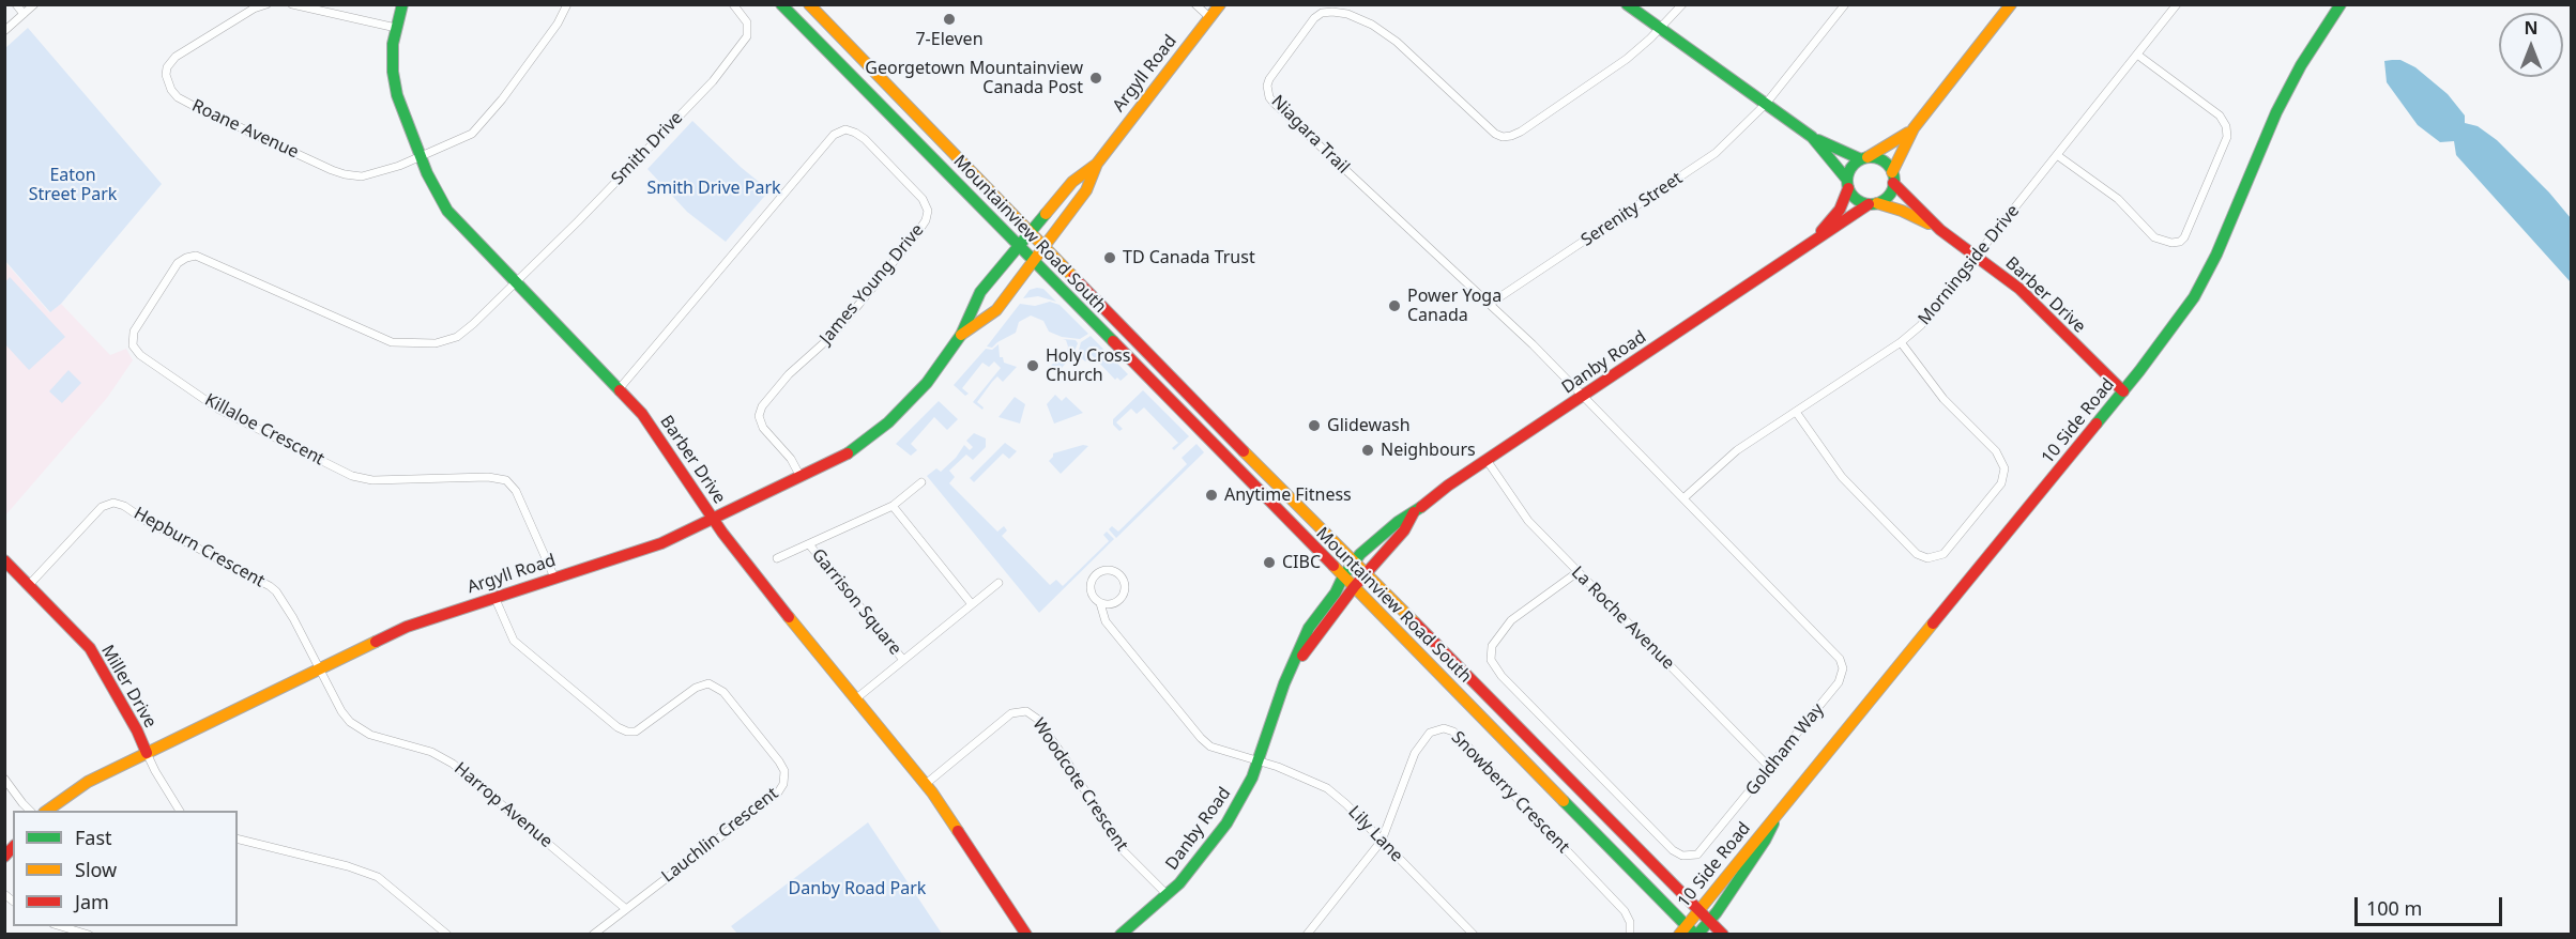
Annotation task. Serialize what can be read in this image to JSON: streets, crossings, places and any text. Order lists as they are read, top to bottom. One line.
{"streets":{"street":["Argyll Road","Roane Avenue","Niagara Trail","Smith Drive","Serenity Street","Mountainview Road South","Morningside Drive","James Young Drive","Barber Drive","Danby Road","10 Side Road","Killaloe Crescent","Hepburn Crescent","Garrison Square","La Roche Avenue","Miller Drive","Goldham Way","Woodcote Crescent","Snowberry Crescent","Harrop Avenue","Lily Lane","Lauchlin Crescent"]},"crossings":[["Argyll Road","Mountainview Road South"],["Argyll Road","James Young Drive"],["Argyll Road","Barber Drive"],["Argyll Road","Killaloe Crescent"],["Argyll Road","Hepburn Crescent"],["Argyll Road","Miller Drive"],["Argyll Road","Harrop Avenue"],["Argyll Road","Lauchlin Crescent"],["Roane Avenue","Barber Drive"],["Niagara Trail","Serenity Street"],["Niagara Trail","Danby Road"],["Niagara Trail","Goldham Way"],["Smith Drive","Barber Drive"],["Smith Drive","Killaloe Crescent"],["Mountainview Road South","Danby Road"],["Mountainview Road South","10 Side Road"],["Morningside Drive","Barber Drive"],["Morningside Drive","Goldham Way"],["James Young Drive","Barber Drive"],["Barber Drive","Danby Road"],["Barber Drive","10 Side Road"],["Barber Drive","Killaloe Crescent"],["Barber Drive","Garrison Square"],["Barber Drive","Woodcote Crescent"],["Danby Road","La Roche Avenue"],["Danby Road","Goldham Way"],["Danby Road","Woodcote Crescent"],["Danby Road","Lily Lane"],["Hepburn Crescent","Miller Drive"],["Hepburn Crescent","Harrop Avenue"],["La Roche Avenue","Goldham Way"],["Snowberry Crescent","Lily Lane"],["Harrop Avenue","Lauchlin Crescent"]],"parks":["Eaton Street Park","Smith Drive Park","Danby Road Park"],"places":["7-Eleven","Georgetown Mountainview Canada Post","TD Canada Trust","Power Yoga Canada","Holy Cross Church","Glidewash","Neighbours","Anytime Fitness","CIBC"],"legend":["Fast","Slow","Jam"],"scale_bar":"100 m","north":"top"}
